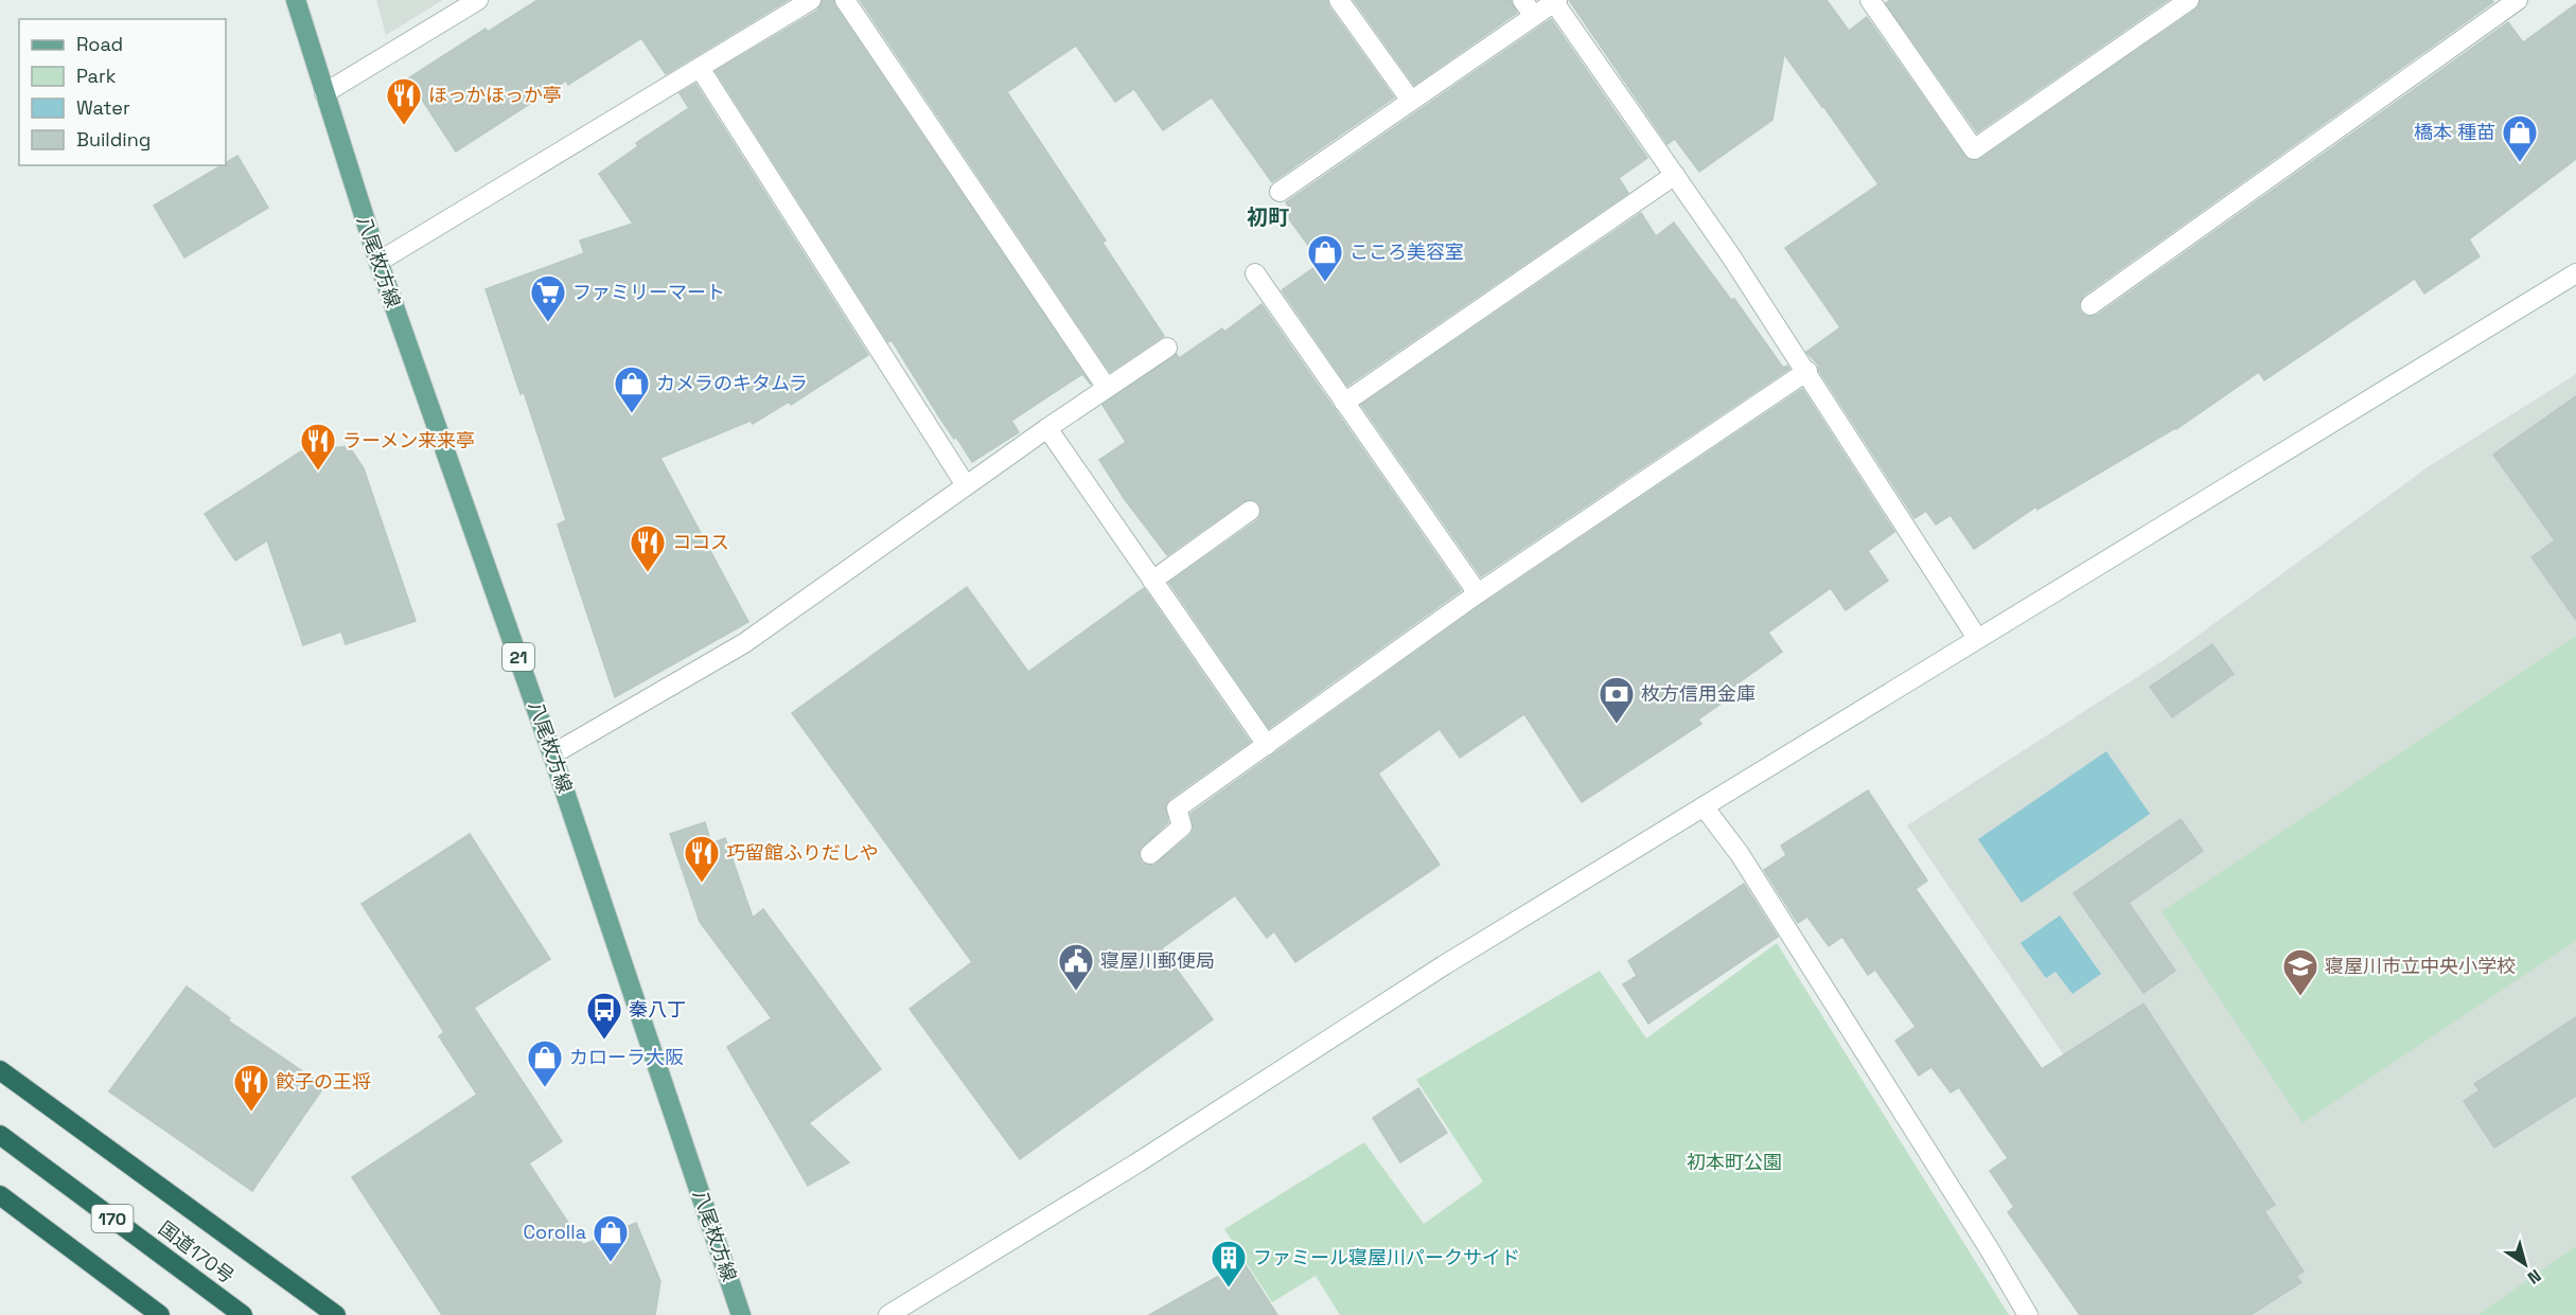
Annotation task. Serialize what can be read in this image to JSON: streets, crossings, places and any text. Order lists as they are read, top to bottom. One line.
{"streets":{"highway":["170","国道170号"],"main road":["八尾枚方線","21"]},"districts":["初町"],"parks":["初本町公園"],"places":{"restaurant":["ほっかほっか亭","ラーメン来来亭","ココス","巧留館ふりだしや","餃子の王将"],"shop":["橋本 種苗","こころ美容室","カメラのキタムラ","カローラ大阪","Corolla"],"supermarket":["ファミリーマート"],"bank":["枚方信用金庫"],"public building":["寝屋川郵便局"],"school or university":["寝屋川市立中央小学校"],"bus stop":["秦八丁"],"building":["ファミール寝屋川パークサイド"]},"legend":["Road","Park","Water","Building"],"north":"bottom right"}
